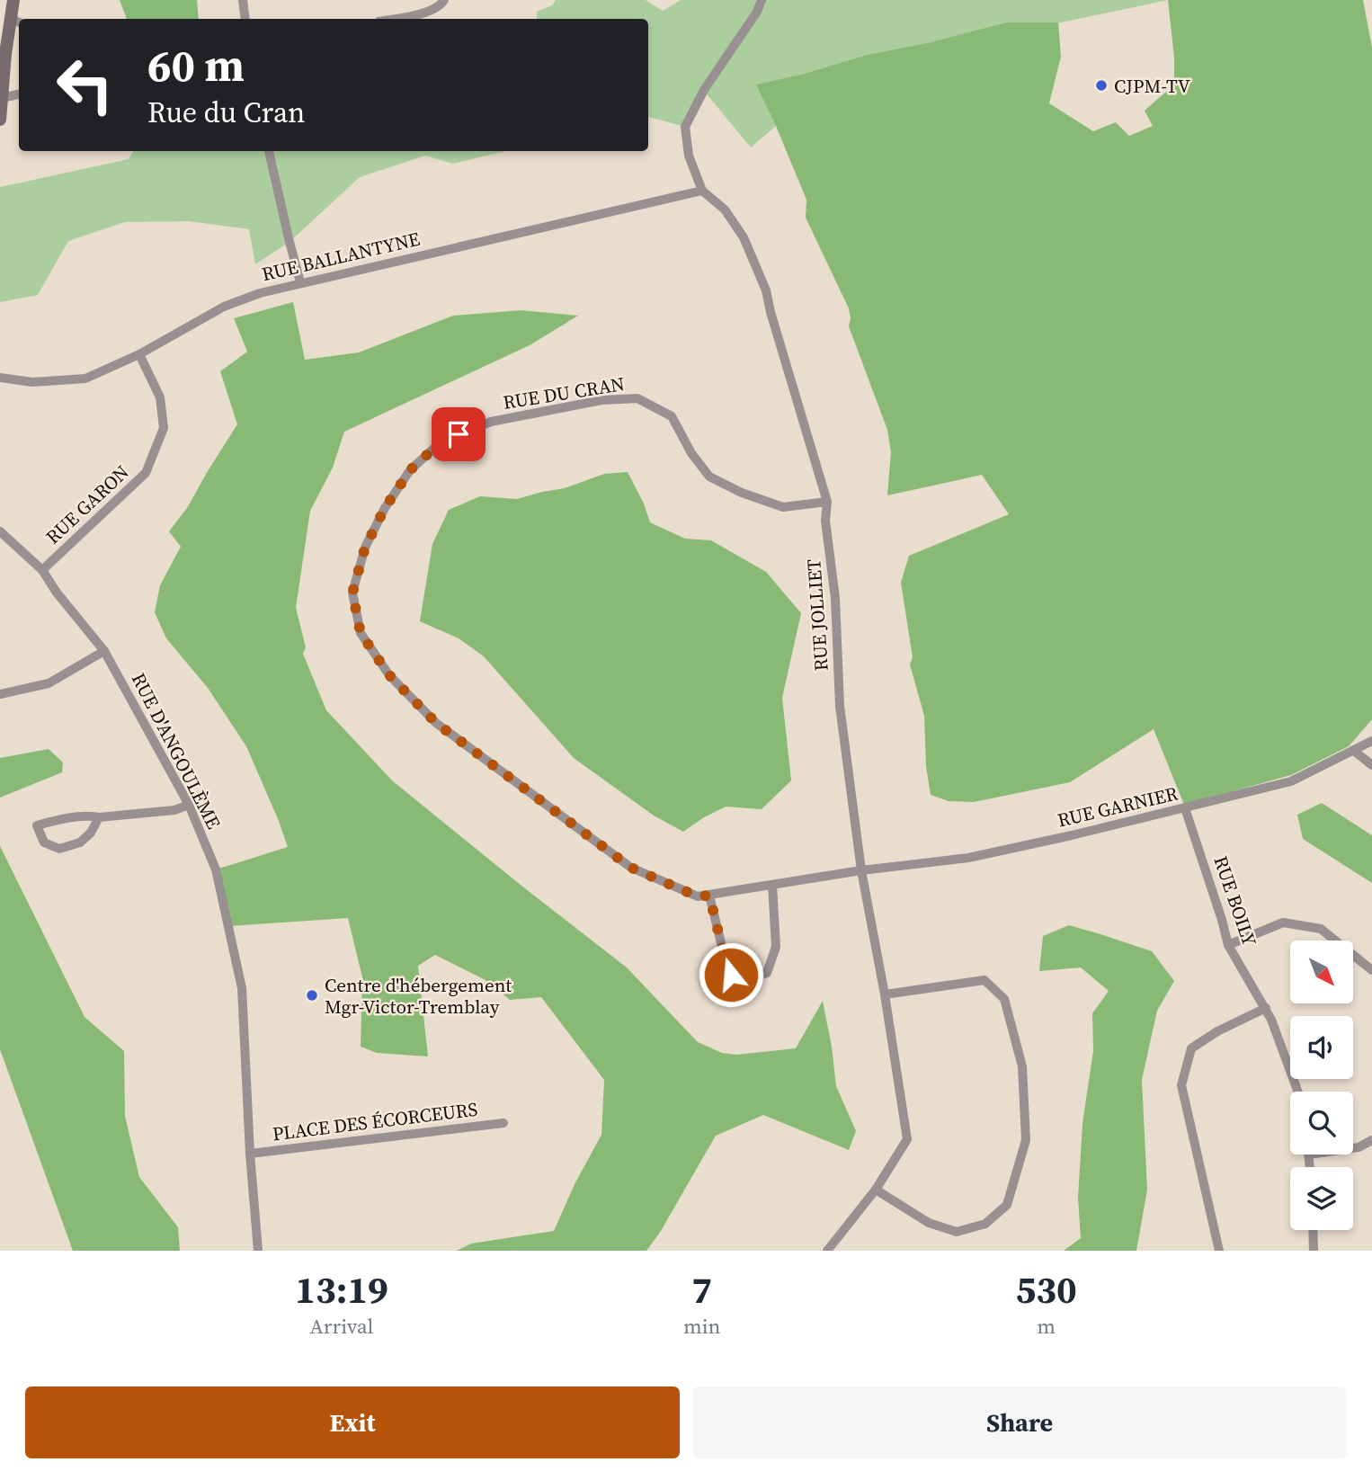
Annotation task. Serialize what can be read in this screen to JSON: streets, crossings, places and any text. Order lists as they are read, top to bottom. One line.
{"streets":{"street":["RUE BALLANTYNE","RUE DU CRAN","RUE GARON","RUE JOLLIET","RUE D'ANGOULÈME","RUE GARNIER","RUE BOILY","PLACE DES ÉCORCEURS"]},"crossings":[["RUE BALLANTYNE","RUE GARON"],["RUE BALLANTYNE","RUE JOLLIET"],["RUE DU CRAN","RUE JOLLIET"],["RUE DU CRAN","RUE GARNIER"],["RUE GARON","RUE D'ANGOULÈME"],["RUE JOLLIET","RUE GARNIER"],["RUE D'ANGOULÈME","PLACE DES ÉCORCEURS"],["RUE GARNIER","RUE BOILY"]],"places":["CJPM-TV","Centre d'hébergement Mgr-Victor-Tremblay"],"north":"bottom right","page":{"turn":["60 m","Rue du Cran"],"eta":["13:19","Arrival","7","min","530","m"],"buttons":["Exit","Share"]}}
